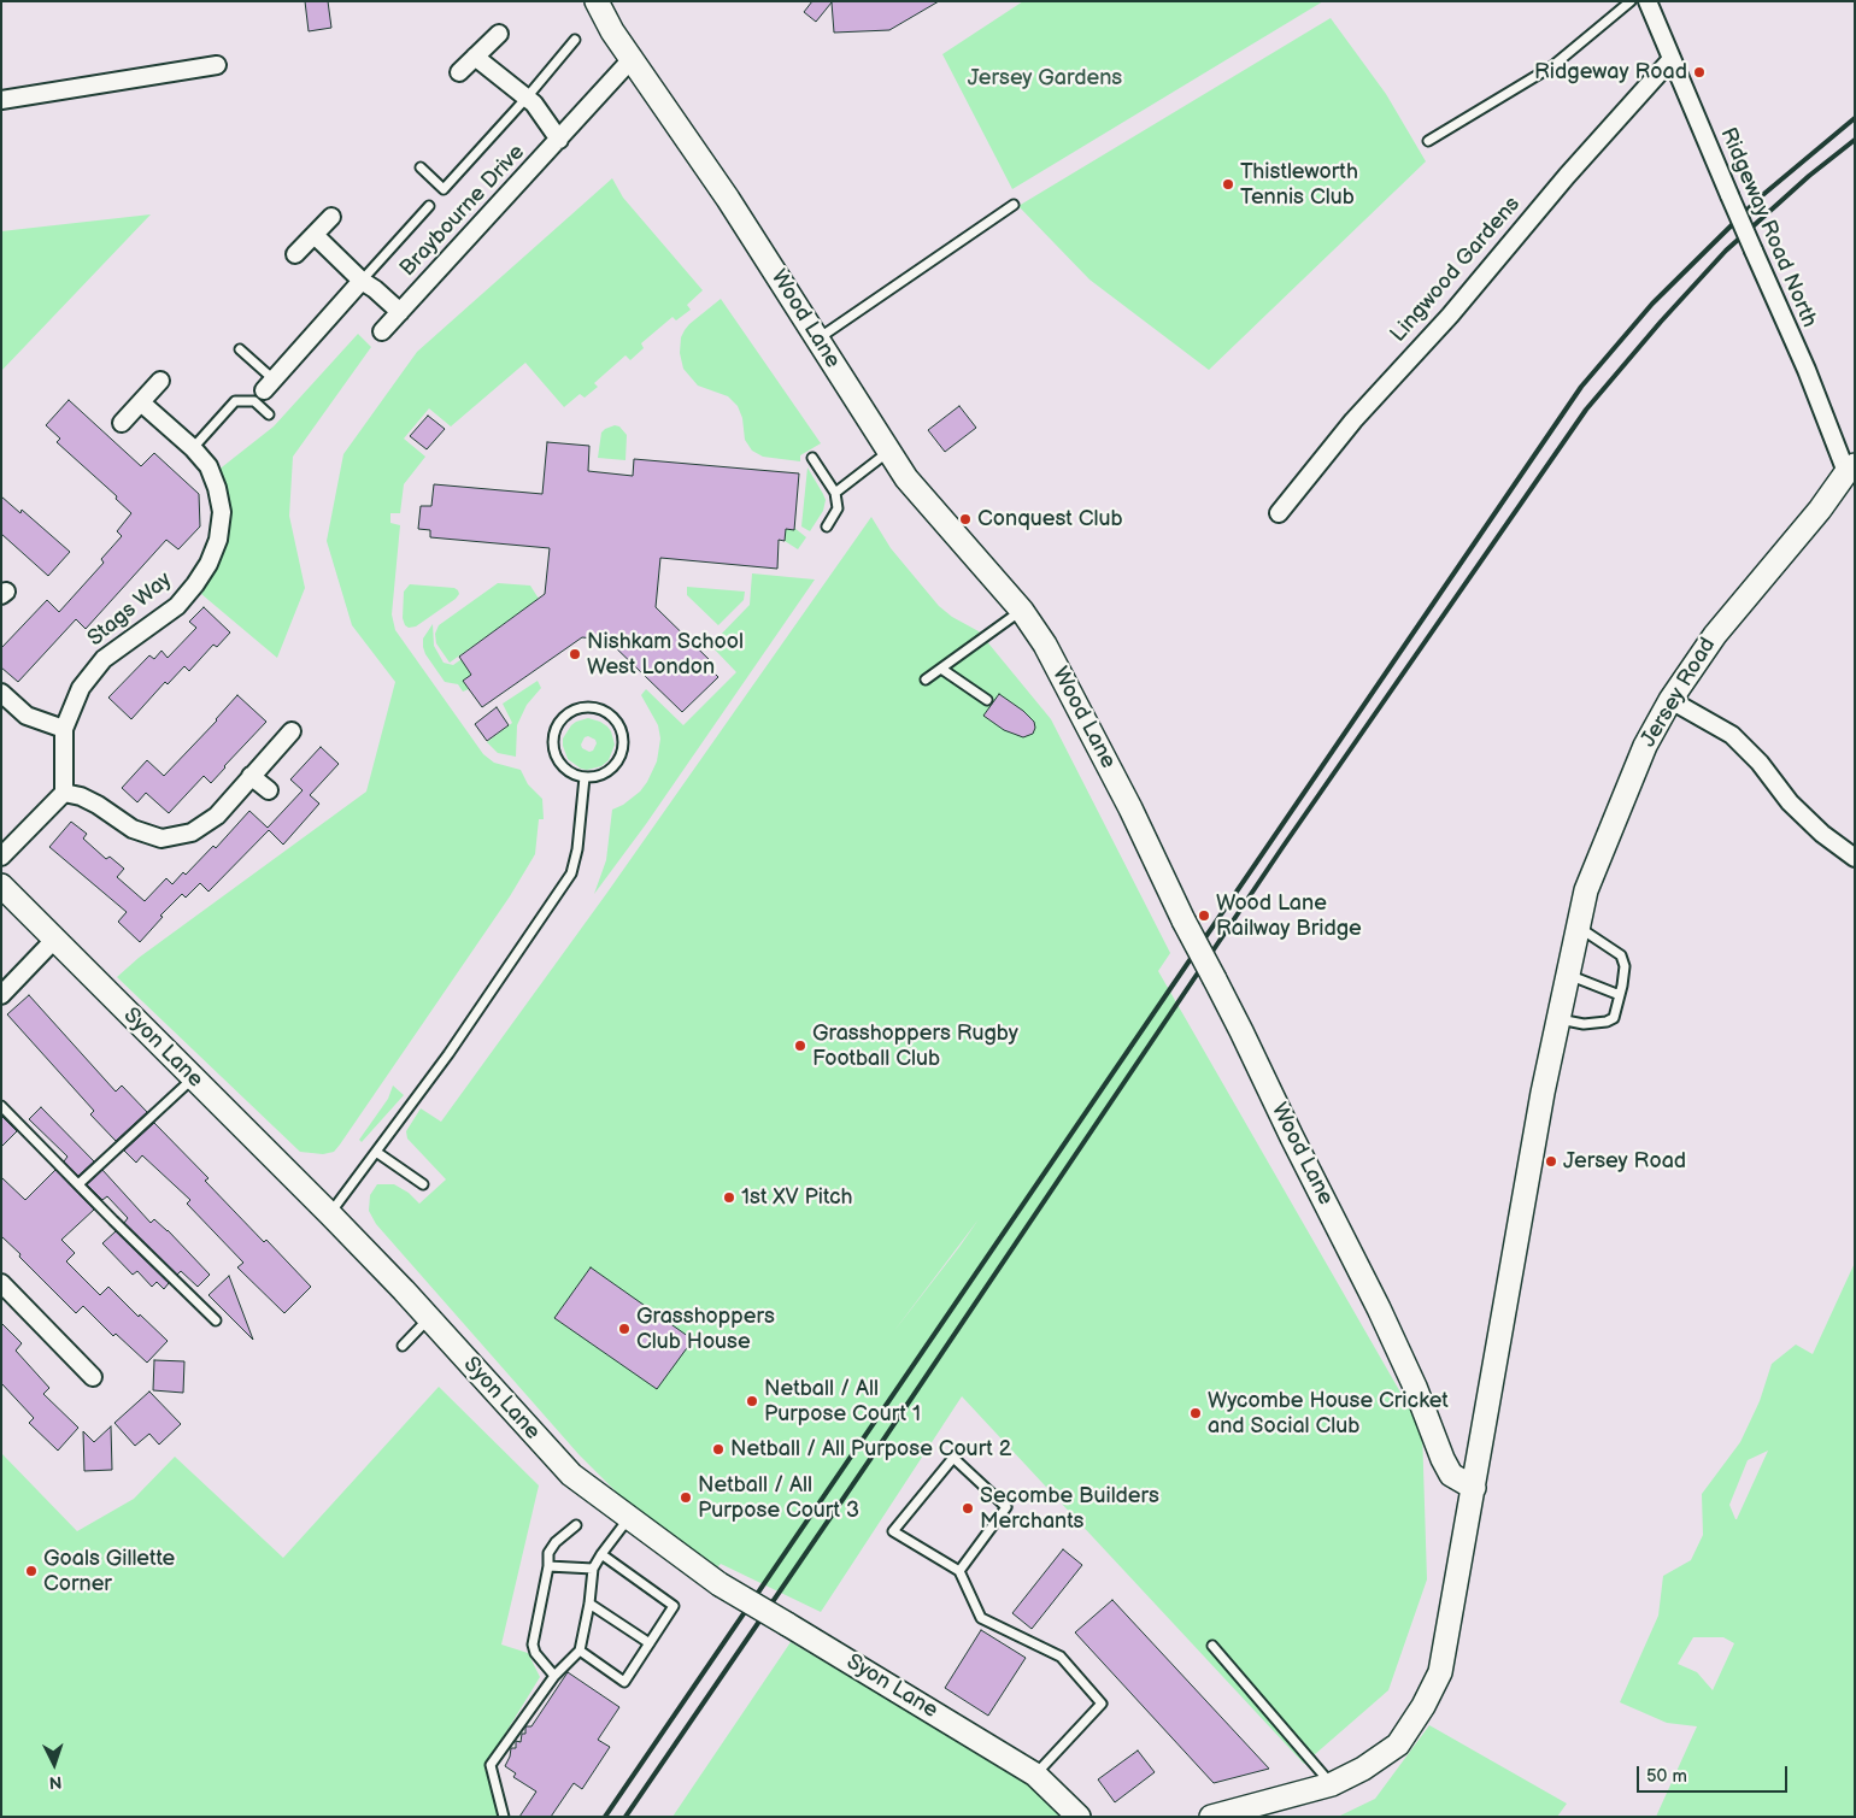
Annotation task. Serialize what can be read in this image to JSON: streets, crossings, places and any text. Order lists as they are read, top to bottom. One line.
{"streets":{"street":["Braybourne Drive","Ridgeway Road North","Lingwood Gardens","Wood Lane","Stags Way","Jersey Road","Syon Lane"]},"crossings":[["Braybourne Drive","Wood Lane"],["Ridgeway Road North","Lingwood Gardens"],["Ridgeway Road North","Jersey Road"],["Wood Lane","Jersey Road"]],"parks":["Jersey Gardens"],"places":["Ridgeway Road","Thistleworth Tennis Club","Conquest Club","Nishkam School West London","Wood Lane Railway Bridge","Grasshoppers Rugby Football Club","Jersey Road","1st XV Pitch","Grasshoppers Club House","Netball / All Purpose Court 1","Wycombe House Cricket and Social Club","Netball / All Purpose Court 2","Netball / All Purpose Court 3","Secombe Builders Merchants","Goals Gillette Corner"],"scale_bar":"50 m","north":"bottom"}
